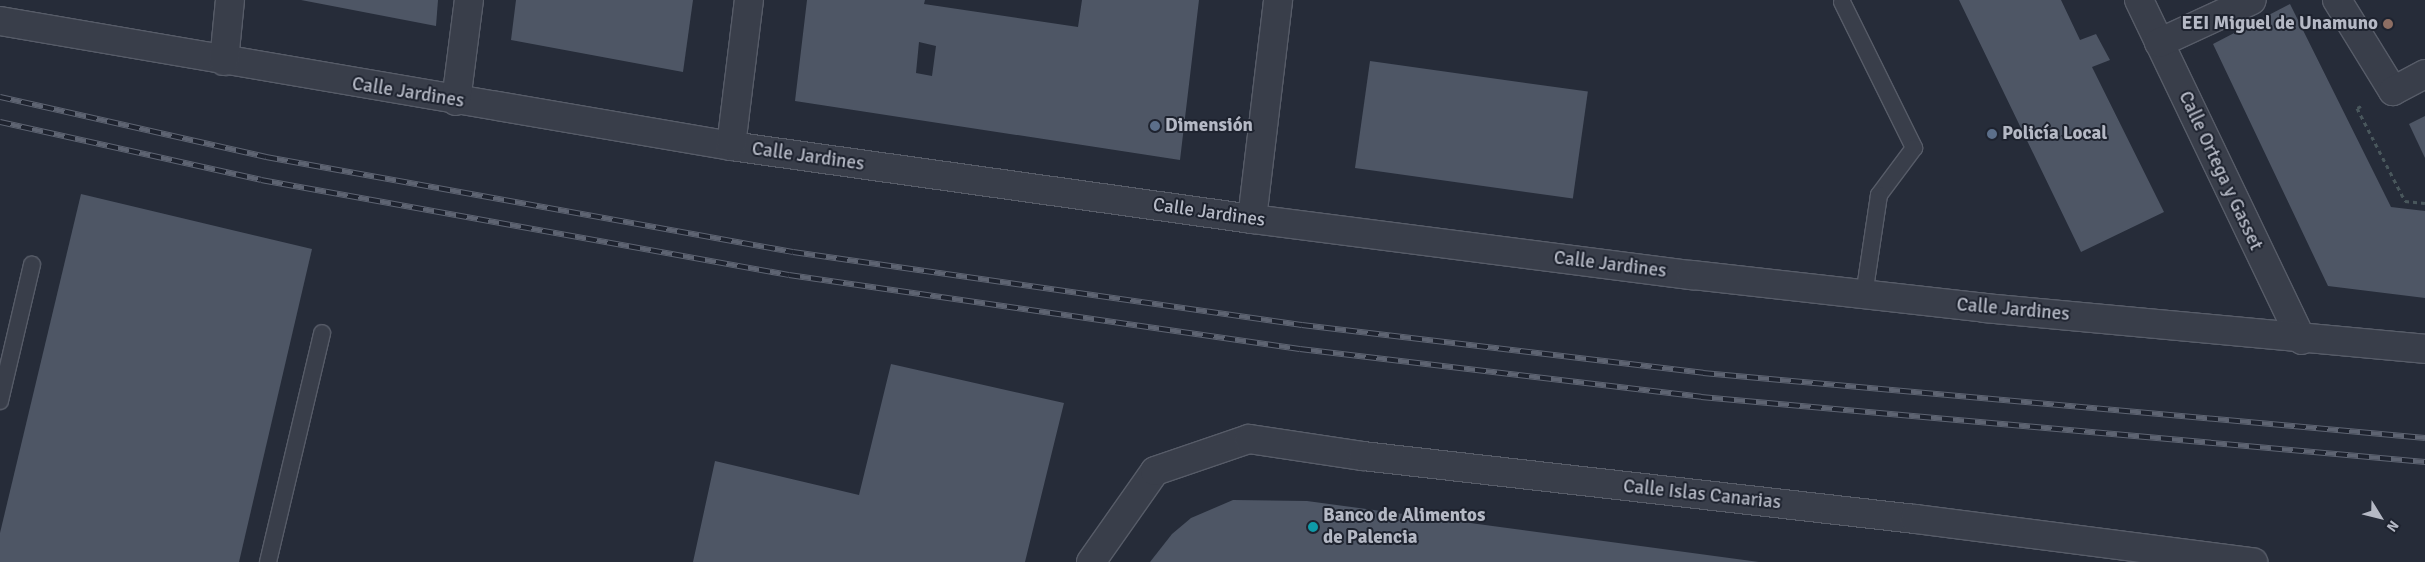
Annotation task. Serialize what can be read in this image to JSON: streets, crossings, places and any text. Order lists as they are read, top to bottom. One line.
{"streets":{"street":["Calle Jardines","Calle Ortega y Gasset","Calle Islas Canarias"]},"crossings":[["Calle Jardines","Calle Ortega y Gasset"]],"places":["EEI Miguel de Unamuno","Dimensión","Policía Local","Banco de Alimentos de Palencia"],"north":"bottom right"}
